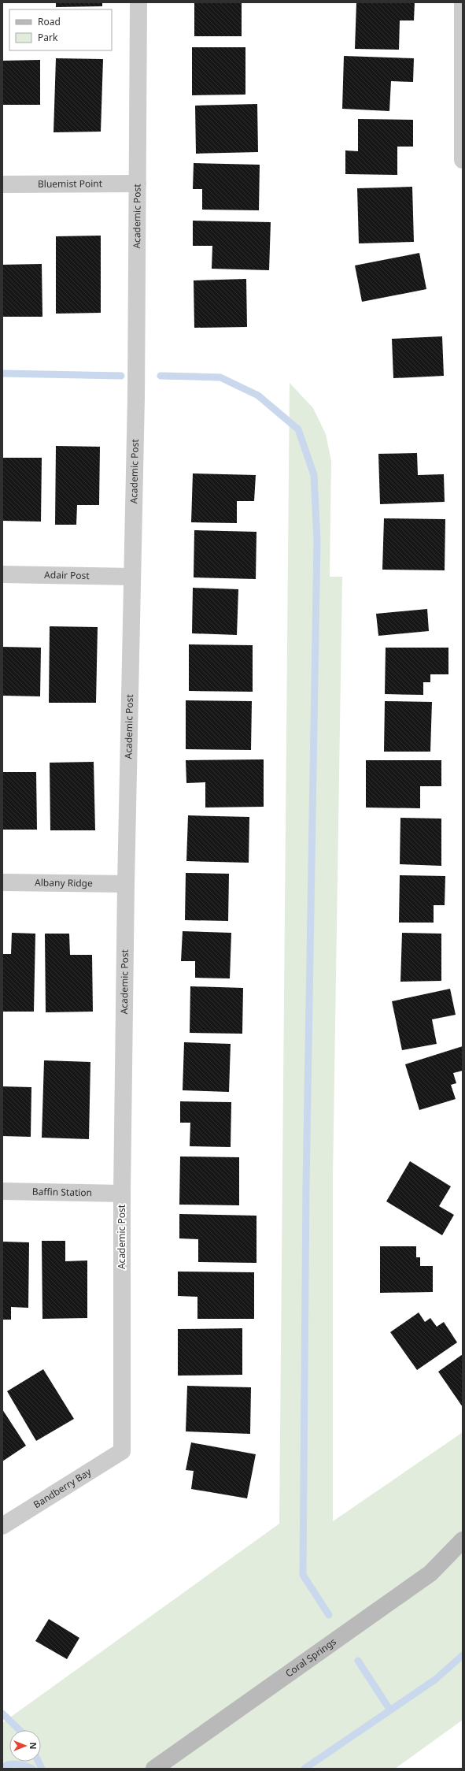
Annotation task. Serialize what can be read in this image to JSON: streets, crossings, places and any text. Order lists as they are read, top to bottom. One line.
{"streets":{"street":["Bluemist Point","Academic Post","Adair Post","Albany Ridge","Baffin Station","Bandberry Bay","Coral Springs"]},"crossings":[["Bluemist Point","Academic Post"],["Academic Post","Adair Post"],["Academic Post","Albany Ridge"],["Academic Post","Baffin Station"],["Academic Post","Bandberry Bay"]],"legend":["Road","Park"],"north":"right"}
